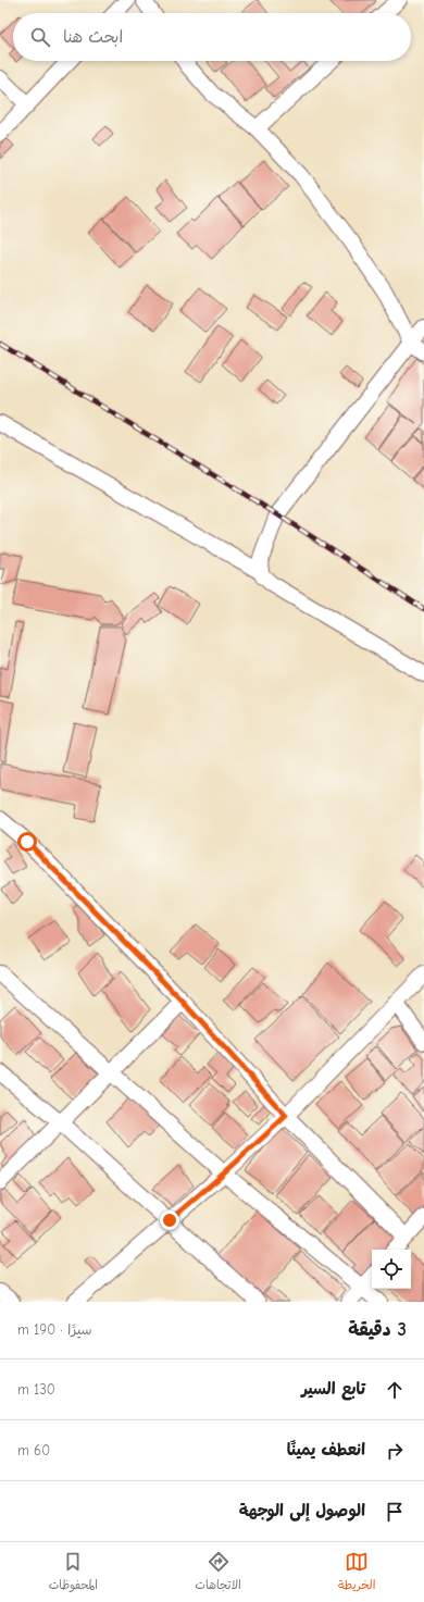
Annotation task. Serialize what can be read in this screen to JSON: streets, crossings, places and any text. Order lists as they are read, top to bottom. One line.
{"page":{"search":"ابحث هنا","heading":["3 دقيقة","سيرًا · 190 m"],"list":[["تابع السير","130 m"],["انعطف يمينًا","60 m"],"الوصول إلى الوجهة"],"nav":["الخريطة","الاتجاهات","المحفوظات"]}}
